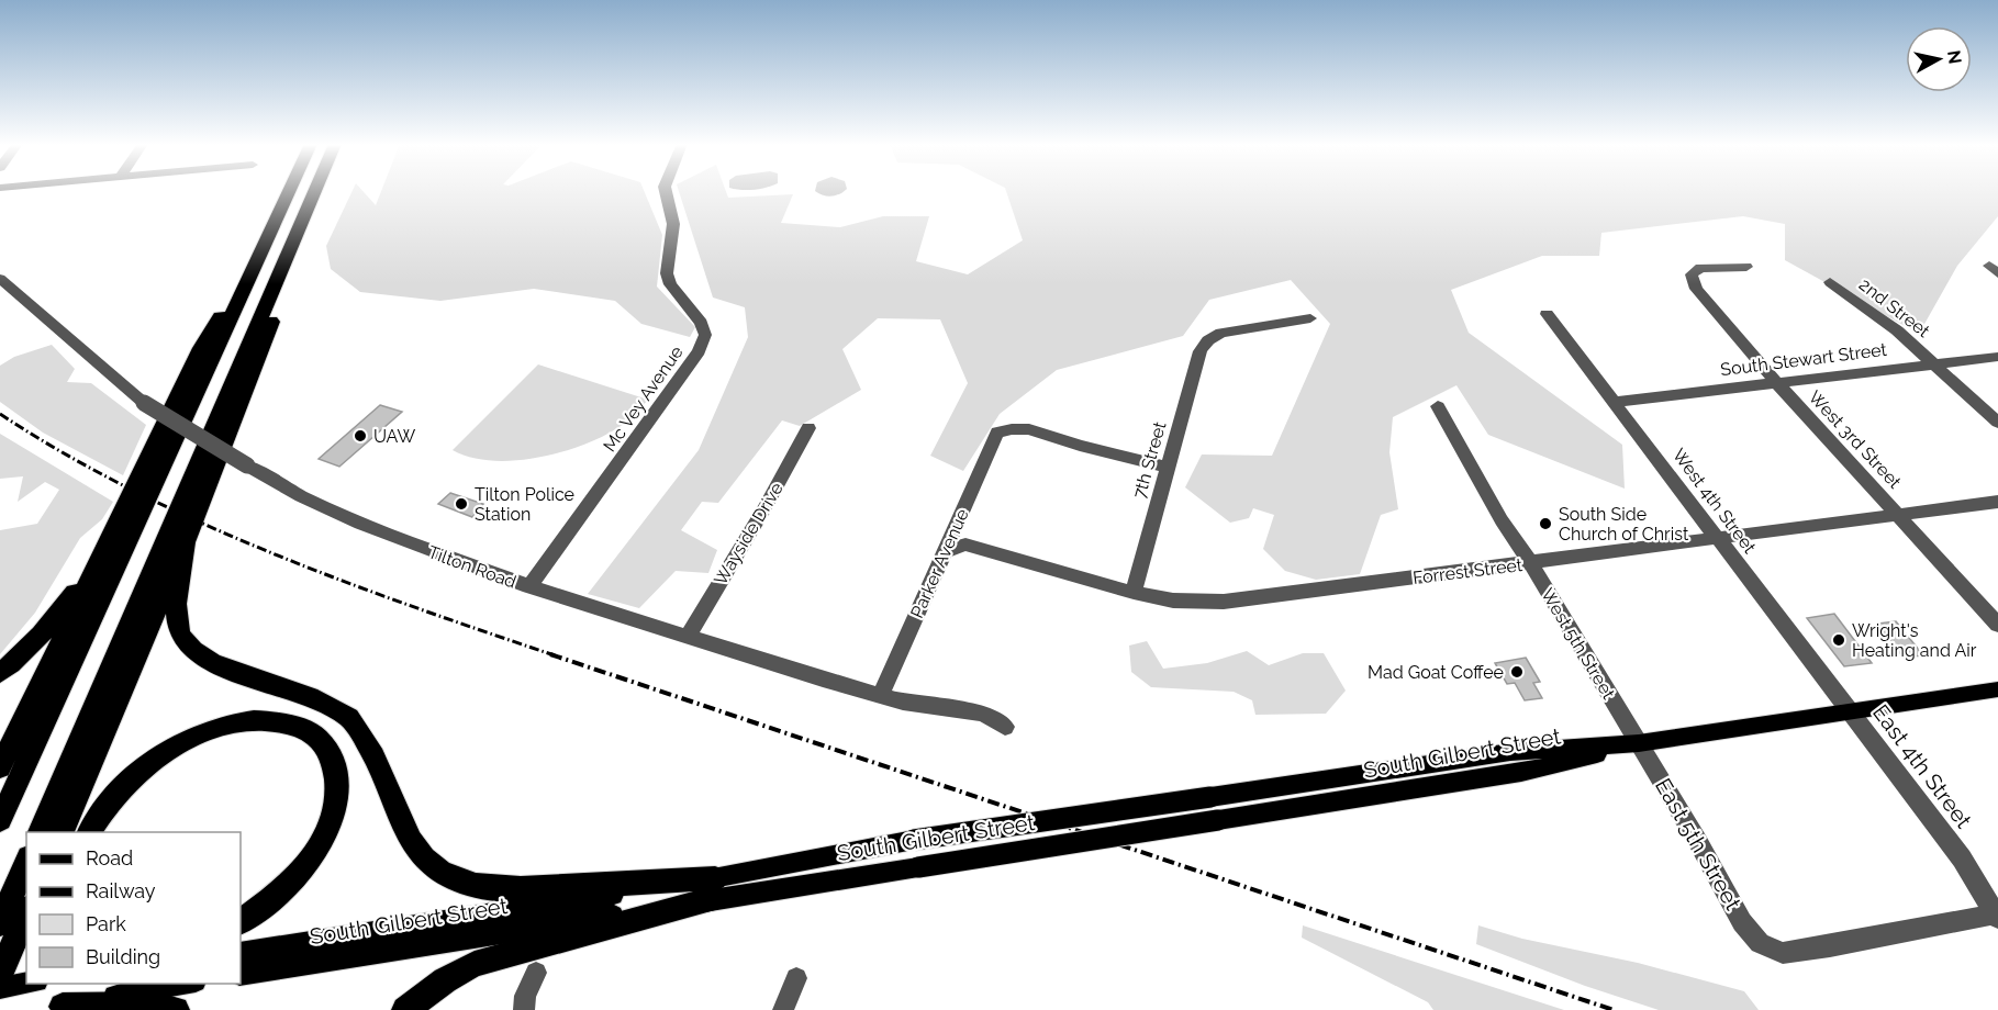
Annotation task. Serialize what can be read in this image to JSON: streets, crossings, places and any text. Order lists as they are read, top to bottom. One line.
{"streets":{"main road":["South Gilbert Street"],"street":["2nd Street","South Stewart Street","Mc Vey Avenue","West 3rd Street","7th Street","West 4th Street","Wayside Drive","Parker Avenue","Tilton Road","Forrest Street","West 5th Street","East 4th Street","East 5th Street"]},"crossings":[["2nd Street","South Stewart Street"],["South Stewart Street","West 3rd Street"],["South Stewart Street","West 4th Street"],["Mc Vey Avenue","Tilton Road"],["West 3rd Street","Forrest Street"],["7th Street","Parker Avenue"],["7th Street","Forrest Street"],["West 4th Street","Forrest Street"],["West 4th Street","South Gilbert Street"],["West 4th Street","East 4th Street"],["Wayside Drive","Tilton Road"],["Parker Avenue","Tilton Road"],["Parker Avenue","Forrest Street"],["Forrest Street","West 5th Street"],["West 5th Street","South Gilbert Street"],["West 5th Street","East 5th Street"],["South Gilbert Street","East 4th Street"],["South Gilbert Street","East 5th Street"],["East 4th Street","East 5th Street"]],"places":["UAW","Tilton Police Station","South Side Church of Christ","Wright's Heating and Air","Mad Goat Coffee"],"legend":["Road","Railway","Park","Building"],"north":"right"}
